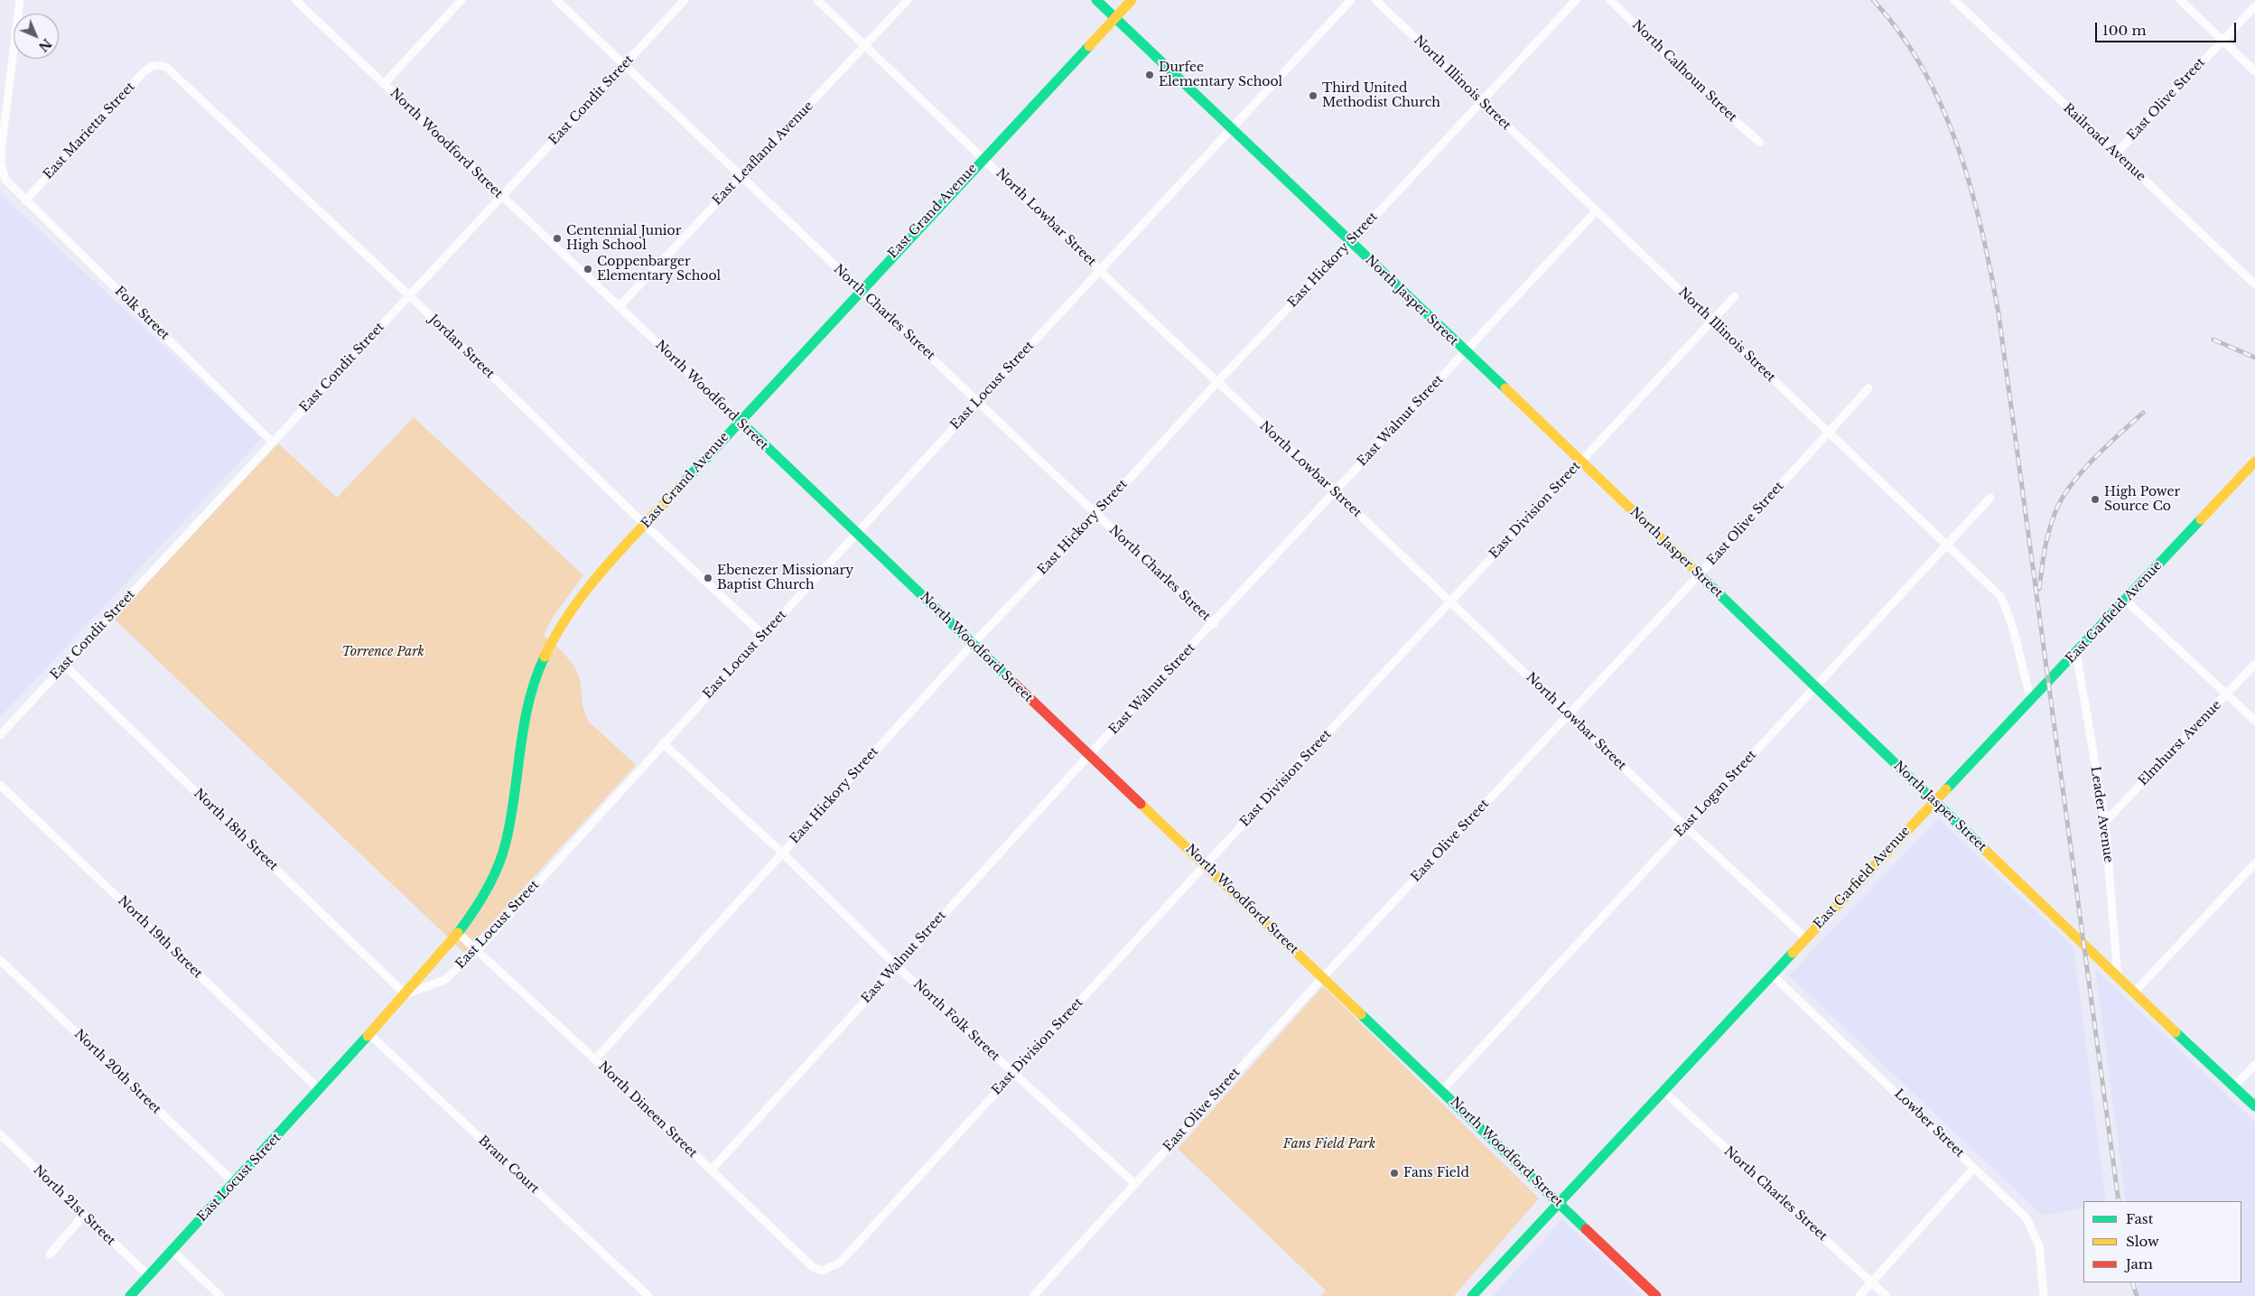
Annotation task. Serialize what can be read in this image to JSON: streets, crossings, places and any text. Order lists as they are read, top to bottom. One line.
{"streets":{"street":["North Calhoun Street","North Illinois Street","East Olive Street","East Condit Street","East Marietta Street","Railroad Avenue","North Woodford Street","East Leafland Avenue","East Grand Avenue","North Lowbar Street","East Hickory Street","North Jasper Street","North Charles Street","Folk Street","Jordan Street","East Locust Street","East Walnut Street","East Division Street","East Garfield Avenue","Elmhurst Avenue","East Logan Street","Leader Avenue","North 18th Street","North 19th Street","North Folk Street","North 20th Street","North Dineen Street","Lowber Street","Brant Court","North 21st Street"]},"crossings":[["North Illinois Street","East Olive Street"],["North Illinois Street","East Hickory Street"],["North Illinois Street","East Walnut Street"],["North Illinois Street","East Division Street"],["North Illinois Street","East Garfield Avenue"],["North Illinois Street","East Logan Street"],["East Olive Street","Railroad Avenue"],["East Olive Street","North Woodford Street"],["East Olive Street","North Lowbar Street"],["East Olive Street","North Jasper Street"],["East Olive Street","North Folk Street"],["East Condit Street","North Woodford Street"],["East Condit Street","North Charles Street"],["East Condit Street","Folk Street"],["East Condit Street","Jordan Street"],["East Condit Street","North 18th Street"],["East Marietta Street","Folk Street"],["East Marietta Street","Jordan Street"],["North Woodford Street","East Leafland Avenue"],["North Woodford Street","East Grand Avenue"],["North Woodford Street","East Hickory Street"],["North Woodford Street","East Locust Street"],["North Woodford Street","East Walnut Street"],["North Woodford Street","East Division Street"],["North Woodford Street","East Garfield Avenue"],["North Woodford Street","East Logan Street"],["East Leafland Avenue","North Lowbar Street"],["East Leafland Avenue","North Charles Street"],["East Grand Avenue","North Lowbar Street"],["East Grand Avenue","North Jasper Street"],["East Grand Avenue","North Charles Street"],["East Grand Avenue","Jordan Street"],["East Grand Avenue","East Locust Street"],["East Grand Avenue","North 18th Street"],["East Grand Avenue","North Dineen Street"],["North Lowbar Street","East Hickory Street"],["North Lowbar Street","East Locust Street"],["North Lowbar Street","East Walnut Street"],["North Lowbar Street","East Division Street"],["North Lowbar Street","East Garfield Avenue"],["North Lowbar Street","East Logan Street"],["East Hickory Street","North Jasper Street"],["East Hickory Street","North Charles Street"],["East Hickory Street","North Folk Street"],["East Hickory Street","North Dineen Street"],["North Jasper Street","East Locust Street"],["North Jasper Street","East Walnut Street"],["North Jasper Street","East Division Street"],["North Jasper Street","East Garfield Avenue"],["North Jasper Street","East Logan Street"],["North Jasper Street","Leader Avenue"],["North Charles Street","East Locust Street"],["North Charles Street","East Walnut Street"],["North Charles Street","East Garfield Avenue"],["Jordan Street","East Locust Street"],["East Locust Street","North 18th Street"],["East Locust Street","North 19th Street"],["East Locust Street","North Folk Street"],["East Locust Street","North 20th Street"],["East Locust Street","North Dineen Street"],["East Locust Street","Brant Court"],["East Locust Street","North 21st Street"],["East Walnut Street","North Folk Street"],["East Walnut Street","North Dineen Street"],["East Division Street","North Folk Street"],["East Division Street","North Dineen Street"],["East Garfield Avenue","Leader Avenue"],["East Garfield Avenue","Lowber Street"],["Elmhurst Avenue","Leader Avenue"]],"parks":["Torrence Park","Fans Field Park"],"places":["Durfee Elementary School","Third United Methodist Church","Centennial Junior High School","Coppenbarger Elementary School","High Power Source Co","Ebenezer Missionary Baptist Church","Fans Field"],"legend":["Fast","Slow","Jam"],"scale_bar":"100 m","north":"bottom right"}
